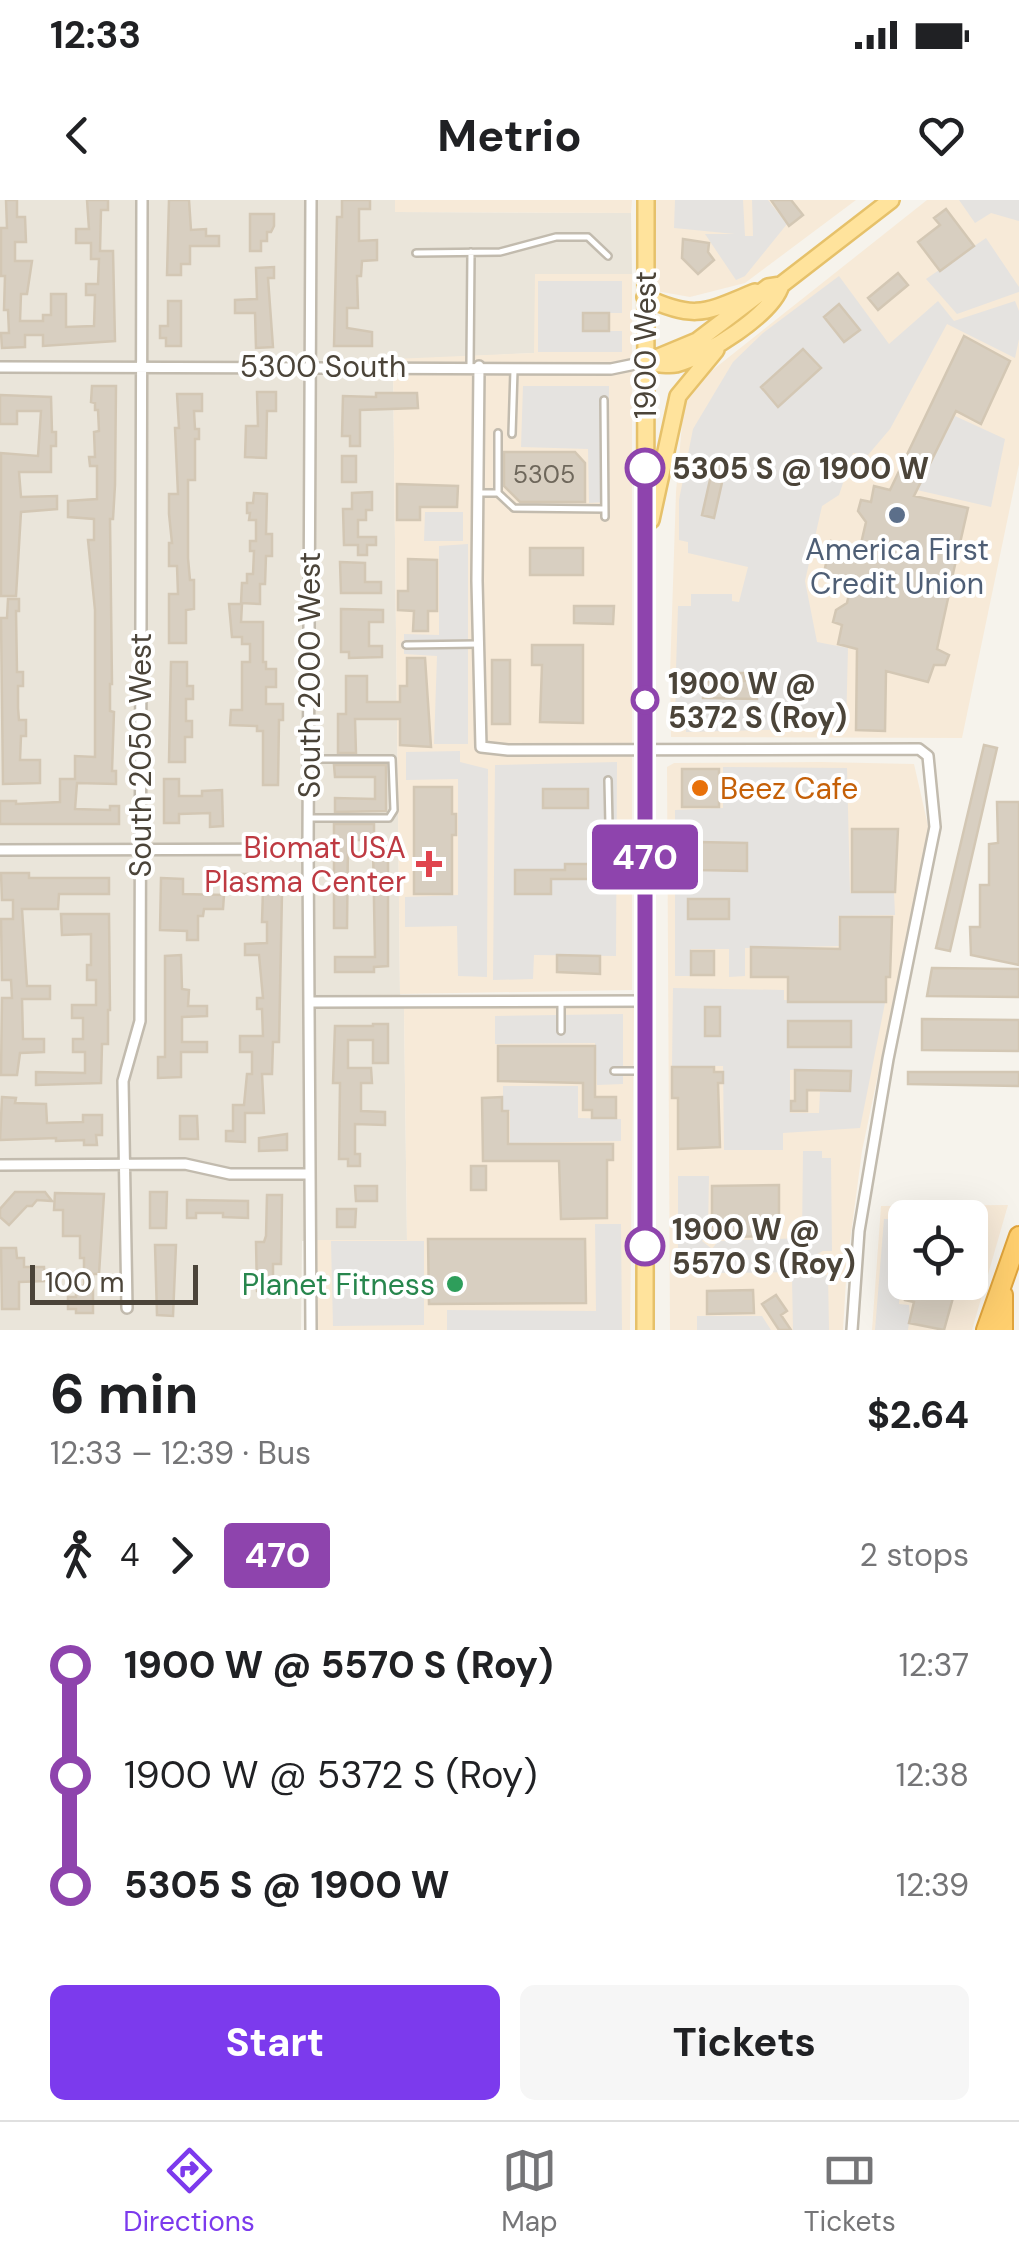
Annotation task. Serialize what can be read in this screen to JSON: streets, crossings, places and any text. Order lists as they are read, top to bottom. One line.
{"streets":{"main road":["1900 West"],"street":["5300 South","South 2000 West","South 2050 West"]},"crossings":[["1900 West","5300 South"],["5300 South","South 2000 West"],["5300 South","South 2050 West"]],"places":{"other":["5305 S @ 1900 W","America First Credit Union","1900 W @ 5372 S (Roy)","Beez Cafe","1900 W @ 5570 S (Roy)","Planet Fitness"],"health":["Biomat USA Plasma Center"]},"lines":["bus line 470"],"house_numbers":["5305"],"scale_bar":"100 m","page":{"status":"12:33","header":"Metrio","on_map":"470","scale":"100 m","heading":["6 min","12:33 – 12:39 · Bus","$2.64"],"legs":["4","470","2 stops"],"list":[{"name":"1900 W @ 5570 S (Roy)","value":"12:37"},{"name":"1900 W @ 5372 S (Roy)","value":"12:38"},{"name":"5305 S @ 1900 W","value":"12:39"}],"buttons":["Start","Tickets"],"tabs":["Directions","Map","Tickets"]}}
